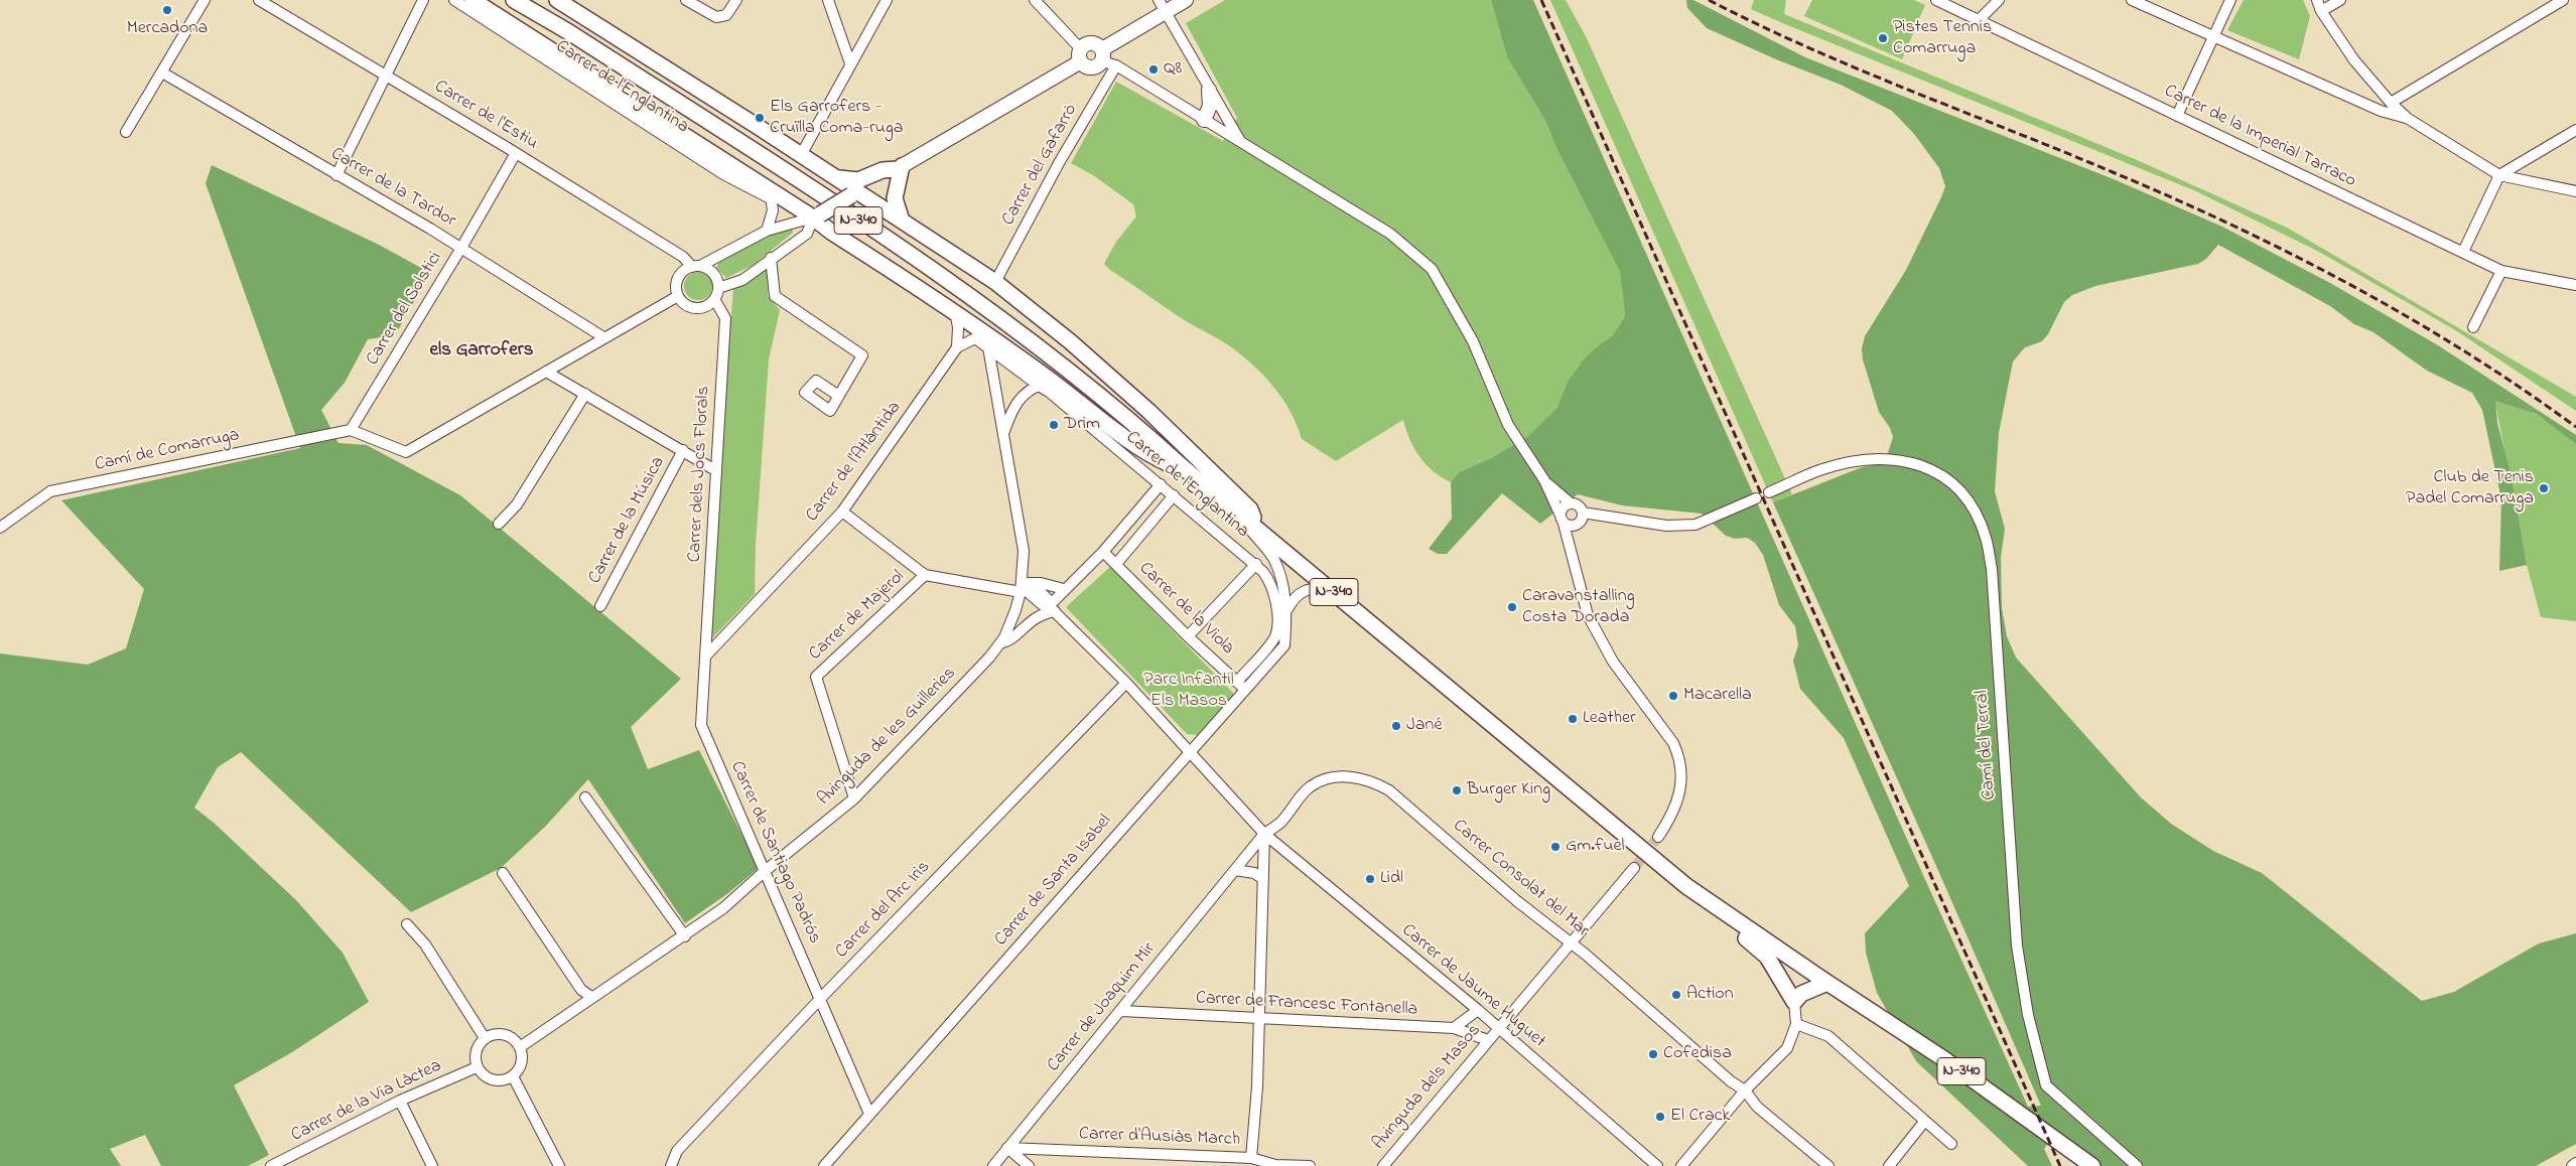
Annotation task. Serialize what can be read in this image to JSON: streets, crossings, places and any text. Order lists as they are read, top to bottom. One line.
{"streets":{"main road":["N-340"],"street":["Carrer de l'Englantina","Carrer de l'Estiu","Carrer de la Imperial Tarraco","Carrer del Gafarrò","Carrer de la Tardor","Carrer del Solstici","Camí de Comarruga","Carrer de l'Atlàntida","Carrer dels Jocs Florals","Carrer de la Música","Carrer de la Viola","Carrer de Majerol","Avinguda de les Guilleries","Camí del Terral","Carrer de Santiago Padrós","Carrer Consolat del Mar","Carrer de Santa Isabel","Carrer del Arc Iris","Carrer de Jaume Huguet","Carrer de Francesc Fontanella","Carrer de Joaquim Mir","Avinguda dels Masos","Carrer de la Via Làctea","Carrer d'Ausiàs March"]},"crossings":[["Carrer de l'Englantina","Carrer de l'Atlàntida"],["Carrer de l'Englantina","Carrer de la Viola"],["Carrer de l'Englantina","Avinguda de les Guilleries"],["Carrer de l'Estiu","Carrer del Solstici"],["Carrer de l'Estiu","Carrer dels Jocs Florals"],["Carrer de la Tardor","Carrer del Solstici"],["N-340","Carrer de Santa Isabel"],["Carrer del Solstici","Camí de Comarruga"],["Carrer de l'Atlàntida","Carrer dels Jocs Florals"],["Carrer de l'Atlàntida","Carrer de Santiago Padrós"],["Carrer dels Jocs Florals","Carrer de Santiago Padrós"],["Carrer de la Viola","Carrer de Santa Isabel"],["Carrer de Majerol","Avinguda de les Guilleries"],["Avinguda de les Guilleries","Carrer de Santiago Padrós"],["Avinguda de les Guilleries","Carrer de Jaume Huguet"],["Avinguda de les Guilleries","Carrer de la Via Làctea"],["Carrer de Santiago Padrós","Carrer de Santa Isabel"],["Carrer de Santiago Padrós","Carrer del Arc Iris"],["Carrer Consolat del Mar","Carrer de Jaume Huguet"],["Carrer Consolat del Mar","Carrer de Joaquim Mir"],["Carrer Consolat del Mar","Avinguda dels Masos"],["Carrer de Santa Isabel","Carrer de Jaume Huguet"],["Carrer del Arc Iris","Carrer de Jaume Huguet"],["Carrer de Jaume Huguet","Carrer de Joaquim Mir"],["Carrer de Jaume Huguet","Avinguda dels Masos"],["Carrer de Francesc Fontanella","Carrer de Joaquim Mir"],["Carrer de Francesc Fontanella","Avinguda dels Masos"],["Carrer de Joaquim Mir","Carrer d'Ausiàs March"]],"districts":["els Garrofers"],"parks":["Parc Infantil Els Masos"],"places":["Mercadona","Pistes Tennis Comarruga","Q8","Els Garrofers - Cruïlla Coma-ruga","Drim","Club de Tenis Padel Comarruga","Caravanstalling Costa Dorada","Macarella","Leather","Jané","Burger King","Gm.fuel","Lidl","Action","Cofedisa","El Crack"]}
